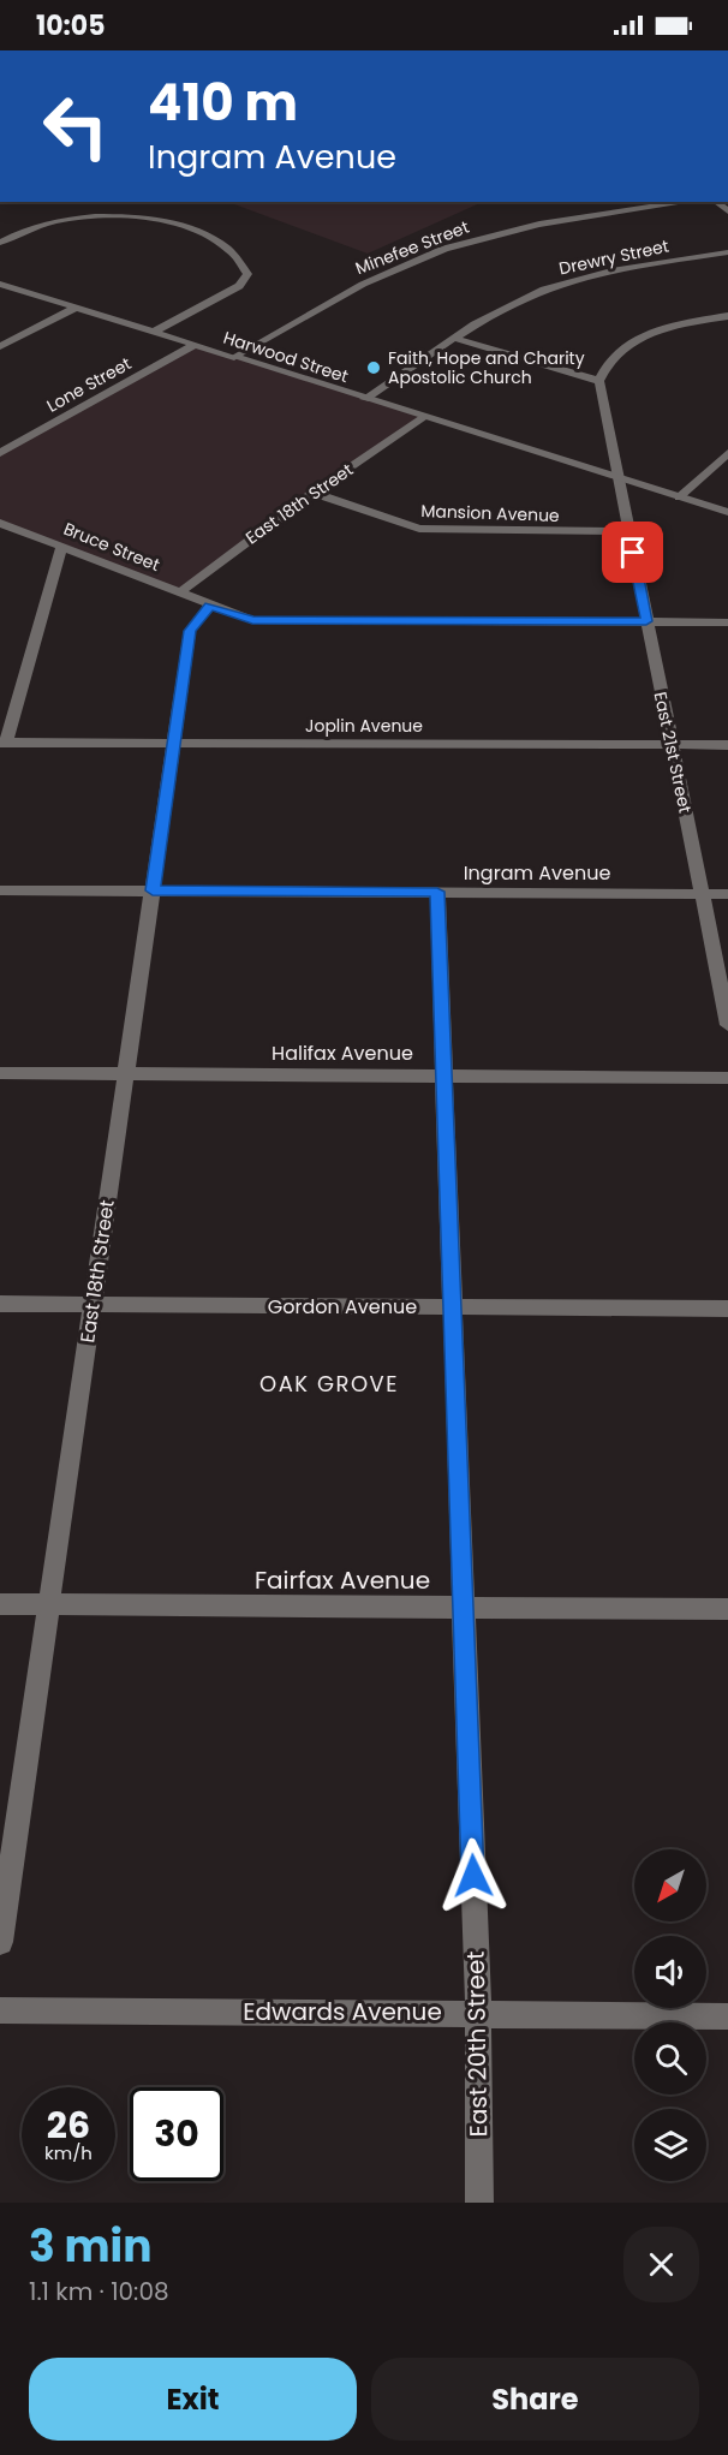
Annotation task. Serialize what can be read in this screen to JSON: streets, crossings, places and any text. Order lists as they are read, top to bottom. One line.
{"streets":{"street":["Minefee Street","Drewry Street","Harwood Street","Lone Street","East 18th Street","Mansion Avenue","Bruce Street","Joplin Avenue","East 21st Street","Ingram Avenue","Halifax Avenue","Gordon Avenue","Fairfax Avenue","Edwards Avenue","East 20th Street"]},"crossings":[["Minefee Street","Harwood Street"],["Drewry Street","Harwood Street"],["Harwood Street","Lone Street"],["Harwood Street","East 18th Street"],["Harwood Street","East 21st Street"],["East 18th Street","Mansion Avenue"],["East 18th Street","Bruce Street"],["East 18th Street","Joplin Avenue"],["East 18th Street","Ingram Avenue"],["East 18th Street","Halifax Avenue"],["East 18th Street","Gordon Avenue"],["East 18th Street","Fairfax Avenue"],["Mansion Avenue","East 21st Street"],["Bruce Street","East 21st Street"],["Joplin Avenue","East 21st Street"],["East 21st Street","Ingram Avenue"],["Ingram Avenue","East 20th Street"],["Halifax Avenue","East 20th Street"],["Gordon Avenue","East 20th Street"],["Fairfax Avenue","East 20th Street"],["Edwards Avenue","East 20th Street"]],"districts":["OAK GROVE"],"places":["Faith, Hope and Charity Apostolic Church"],"north":"bottom left","page":{"status":"10:05","turn":["410 m","Ingram Avenue"],"speed":"26 km/h","limit":"30","heading":["3 min","1.1 km · 10:08"],"buttons":["Exit","Share"]}}
